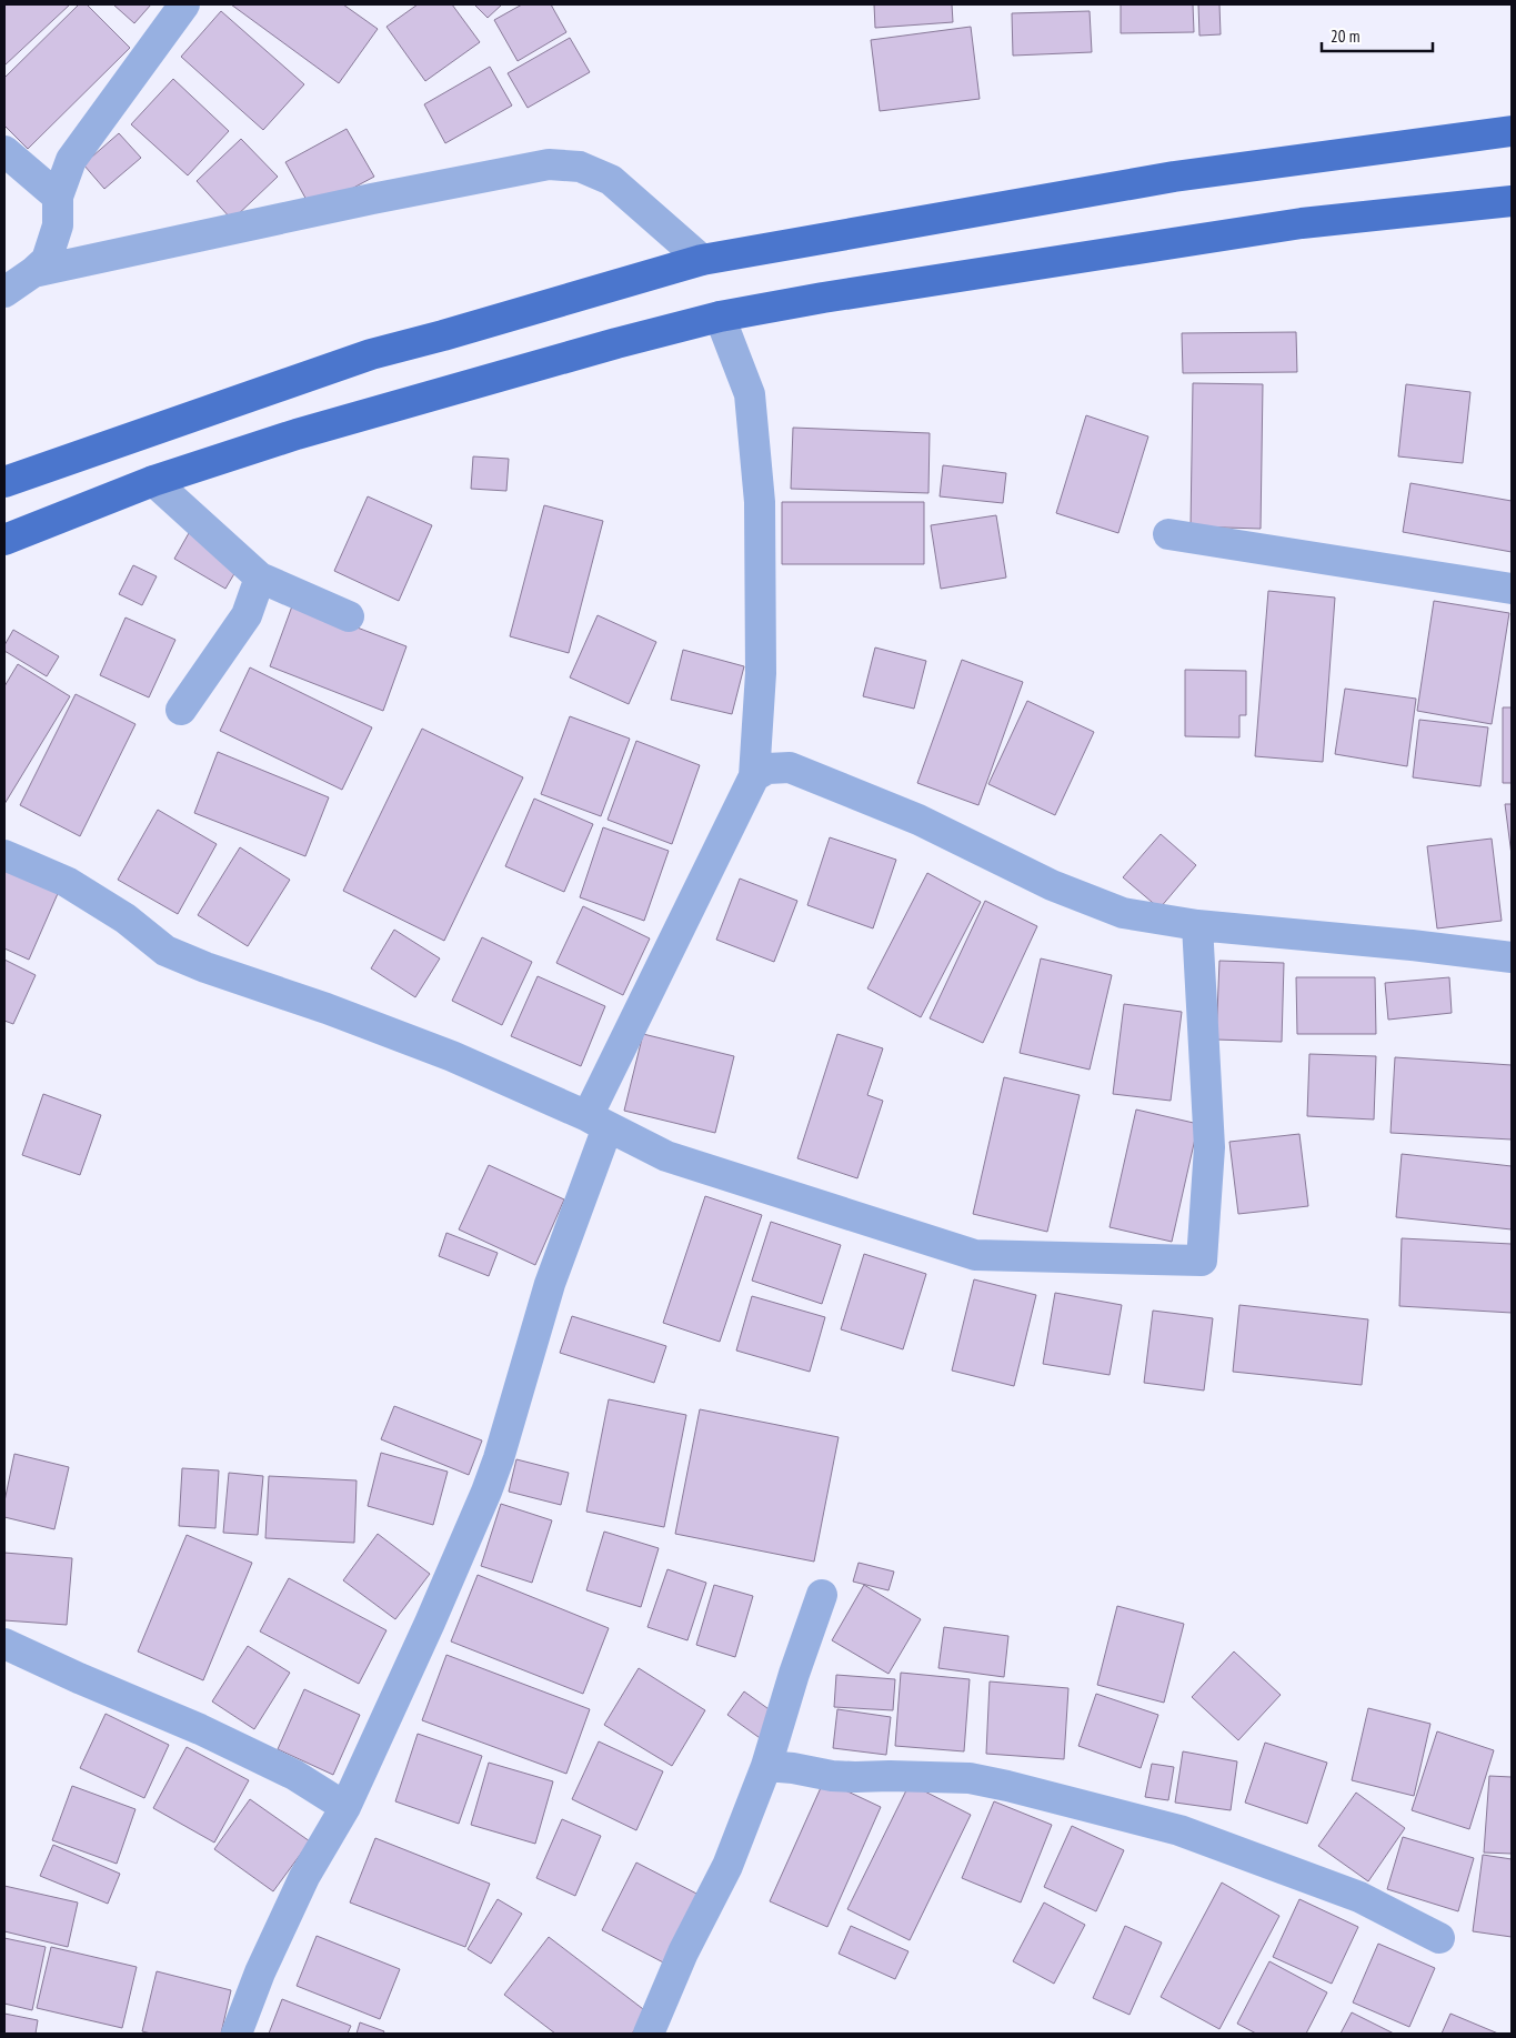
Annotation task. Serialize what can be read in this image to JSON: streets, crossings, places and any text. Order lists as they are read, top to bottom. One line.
{"scale_bar":"20 m"}
